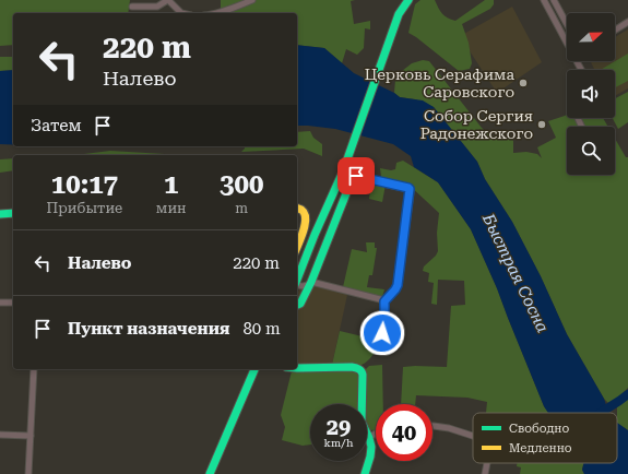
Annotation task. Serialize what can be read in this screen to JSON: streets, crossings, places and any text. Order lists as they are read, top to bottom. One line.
{"water":["Быстрая Сосна"],"places":["Церковь Серафима Саровского","Собор Сергия Радонежского"],"legend":["Свободно","Медленно"],"north":"right","page":{"turn":["220 m","Налево"],"then":"Затем","eta":["10:17","Прибытие","1","мин","300","m"],"list":[{"name":"Налево","value":"220 m"},{"name":"Пункт назначения","value":"80 m"}],"speed":"29 km/h","limit":"40"}}
